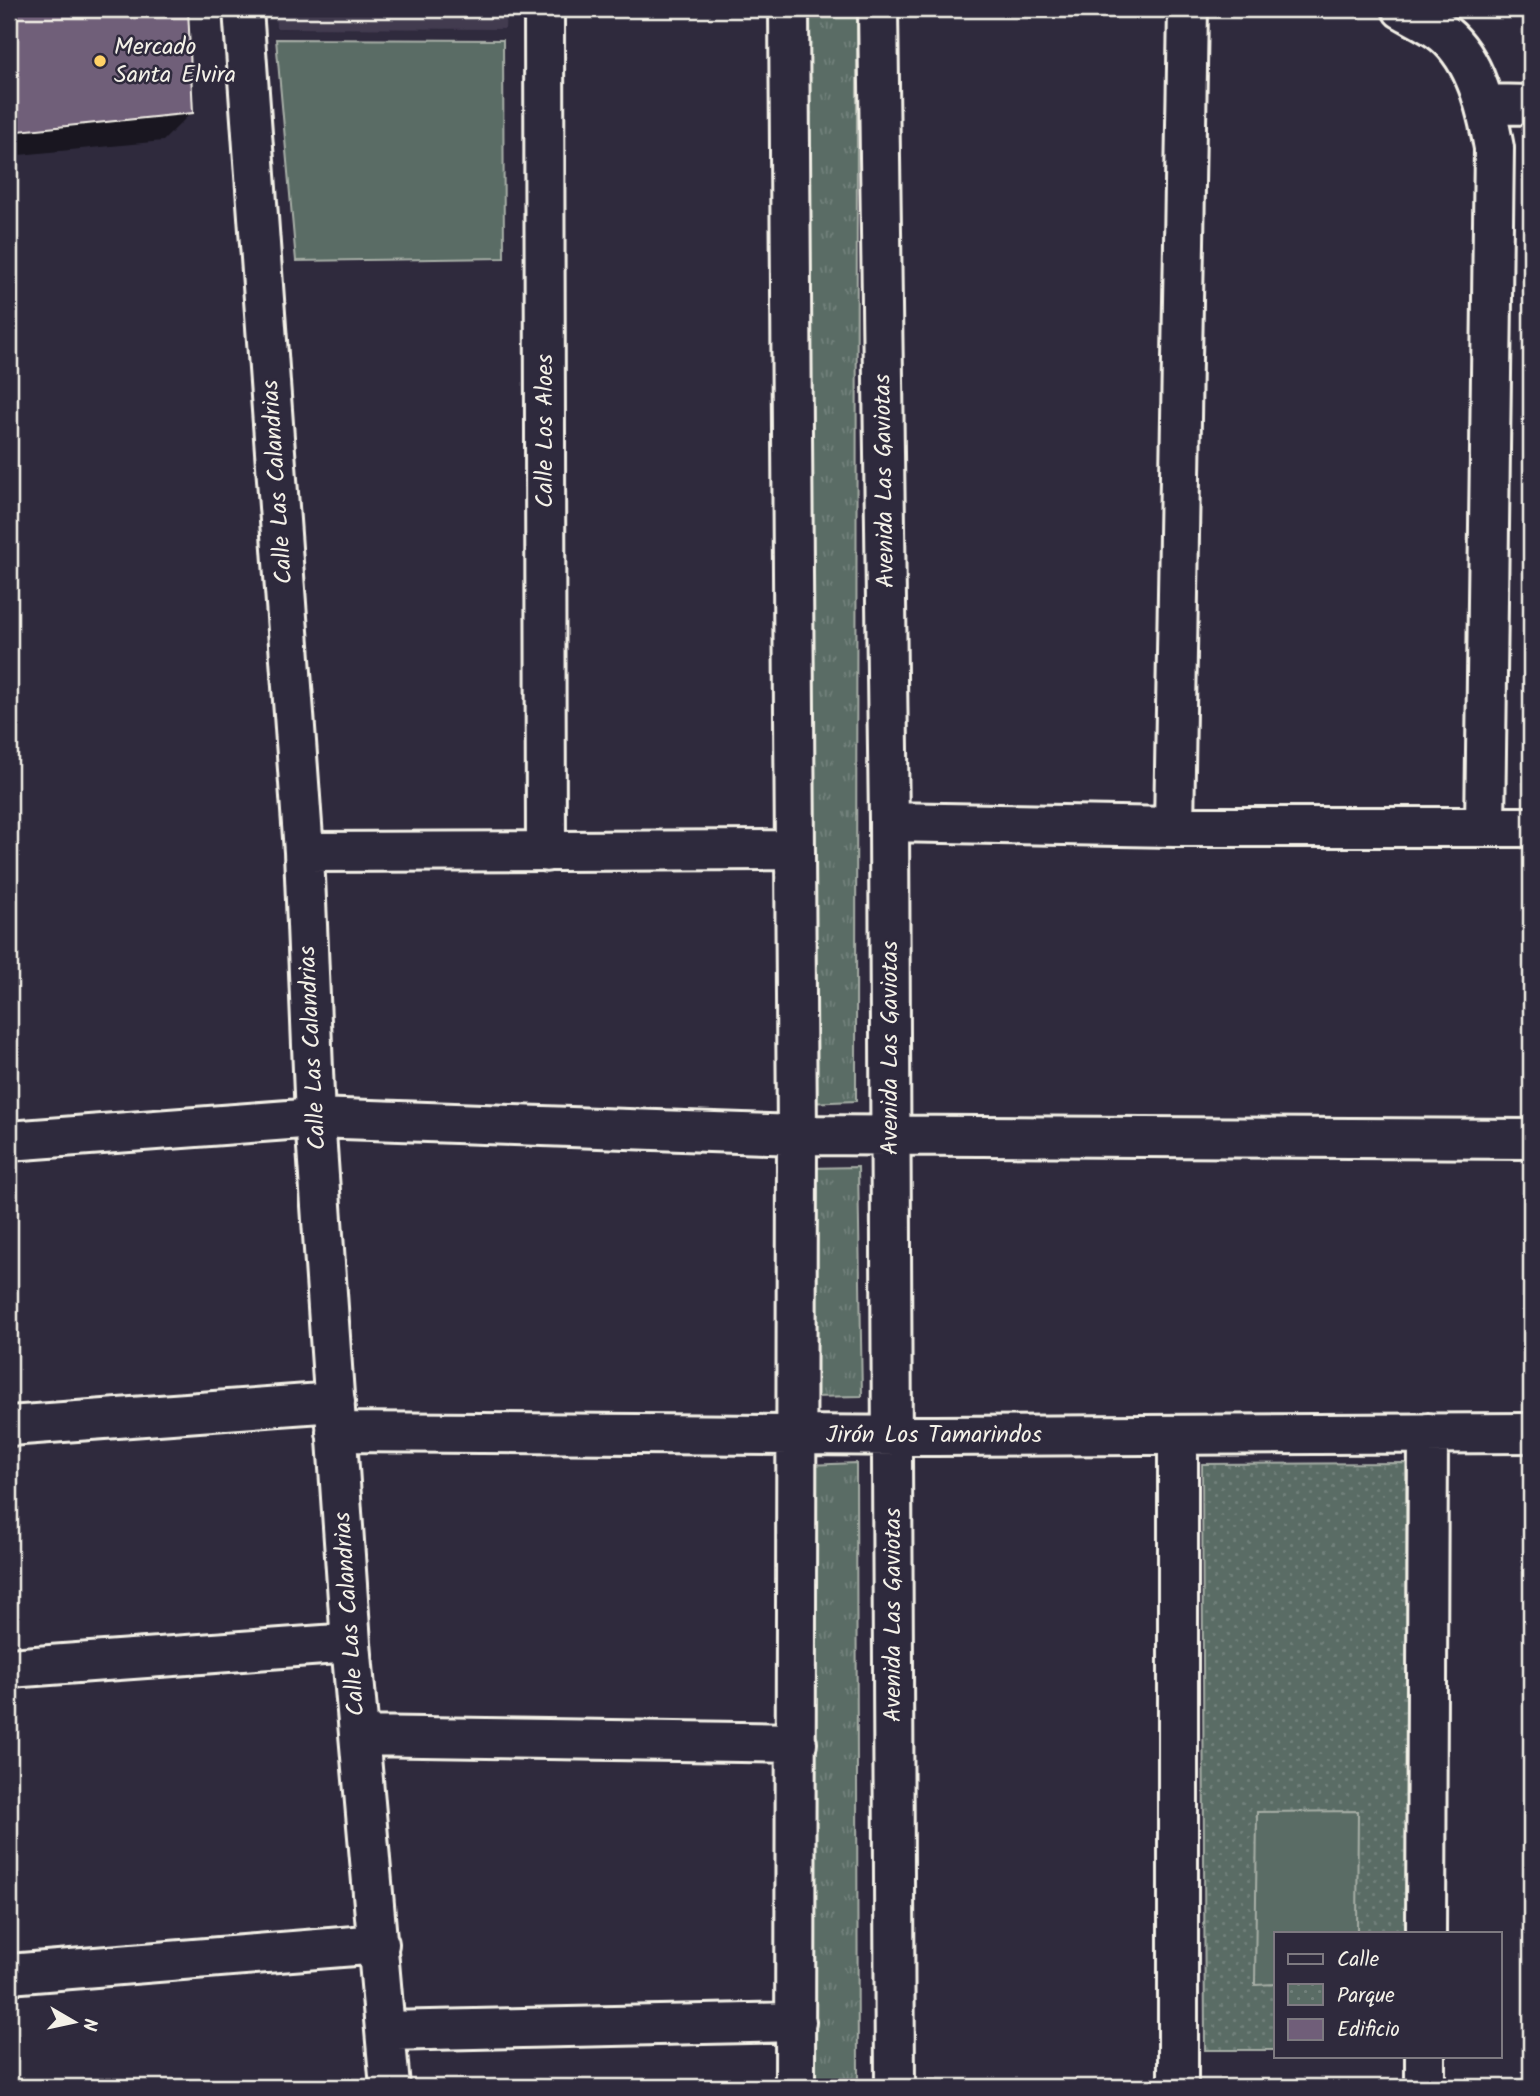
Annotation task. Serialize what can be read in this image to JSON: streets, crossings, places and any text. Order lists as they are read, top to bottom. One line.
{"streets":{"street":["Calle Los Aloes","Avenida Las Gaviotas","Calle Las Calandrias","Jirón Los Tamarindos"]},"crossings":[["Avenida Las Gaviotas","Jirón Los Tamarindos"],["Calle Las Calandrias","Jirón Los Tamarindos"]],"places":["Mercado Santa Elvira"],"legend":["Calle","Parque","Edificio"],"north":"right"}
